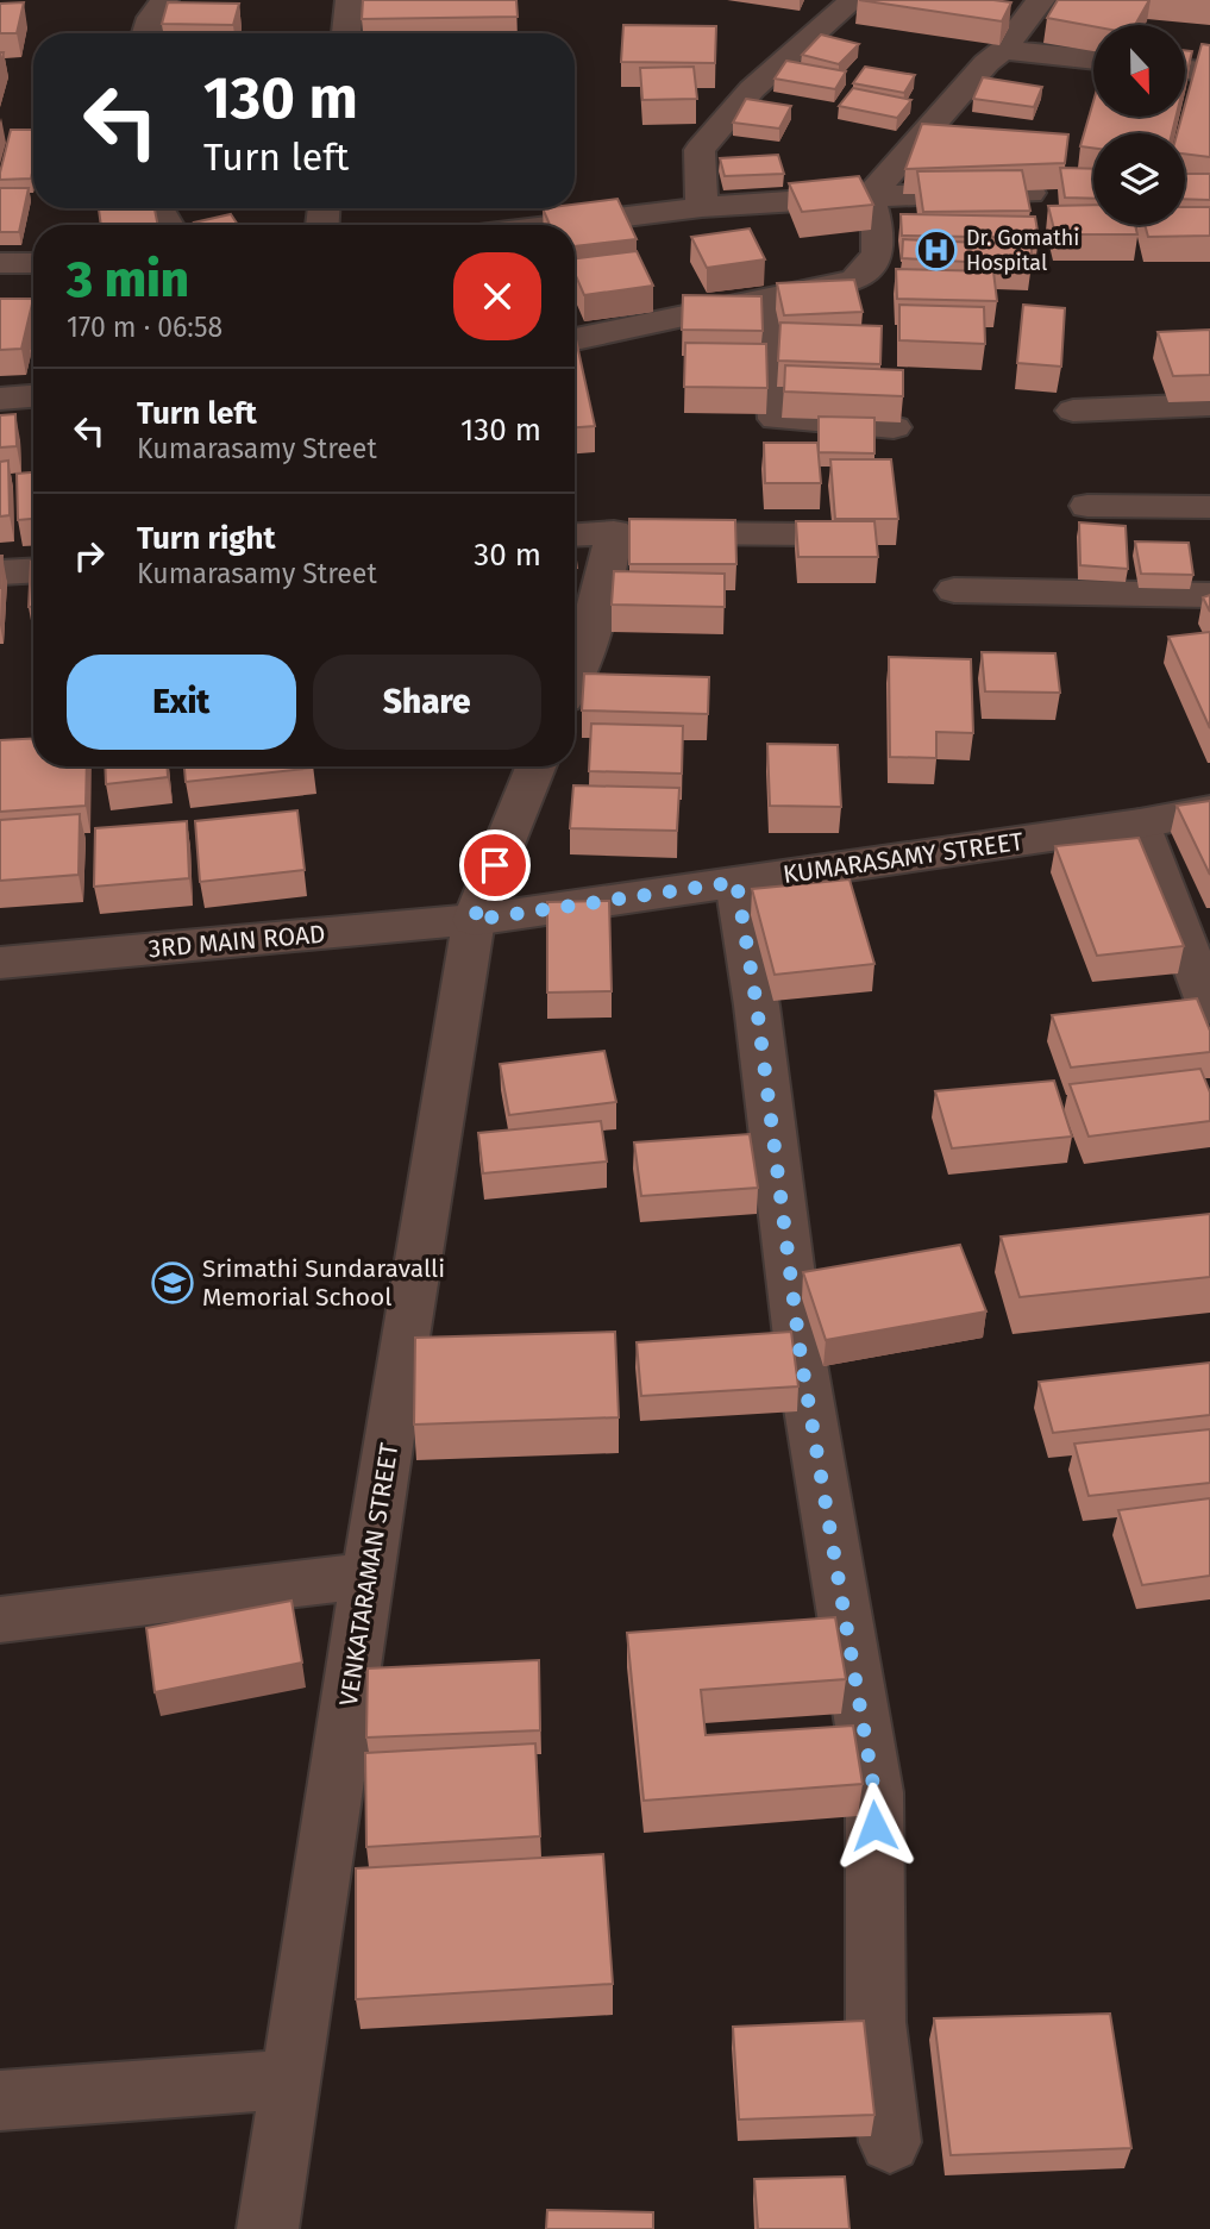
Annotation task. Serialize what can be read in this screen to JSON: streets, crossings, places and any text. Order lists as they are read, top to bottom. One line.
{"streets":{"street":["KUMARASAMY STREET","3RD MAIN ROAD","VENKATARAMAN STREET"]},"crossings":[["KUMARASAMY STREET","3RD MAIN ROAD"],["KUMARASAMY STREET","VENKATARAMAN STREET"],["3RD MAIN ROAD","VENKATARAMAN STREET"]],"places":{"hospital":["Dr. Gomathi Hospital"],"school or university":["Srimathi Sundaravalli Memorial School"]},"north":"bottom","page":{"turn":["130 m","Turn left"],"heading":["3 min","170 m · 06:58"],"list":[{"name":"Turn left","note":"Kumarasamy Street","value":"130 m"},{"name":"Turn right","note":"Kumarasamy Street","value":"30 m"}],"buttons":["Exit","Share"]}}
